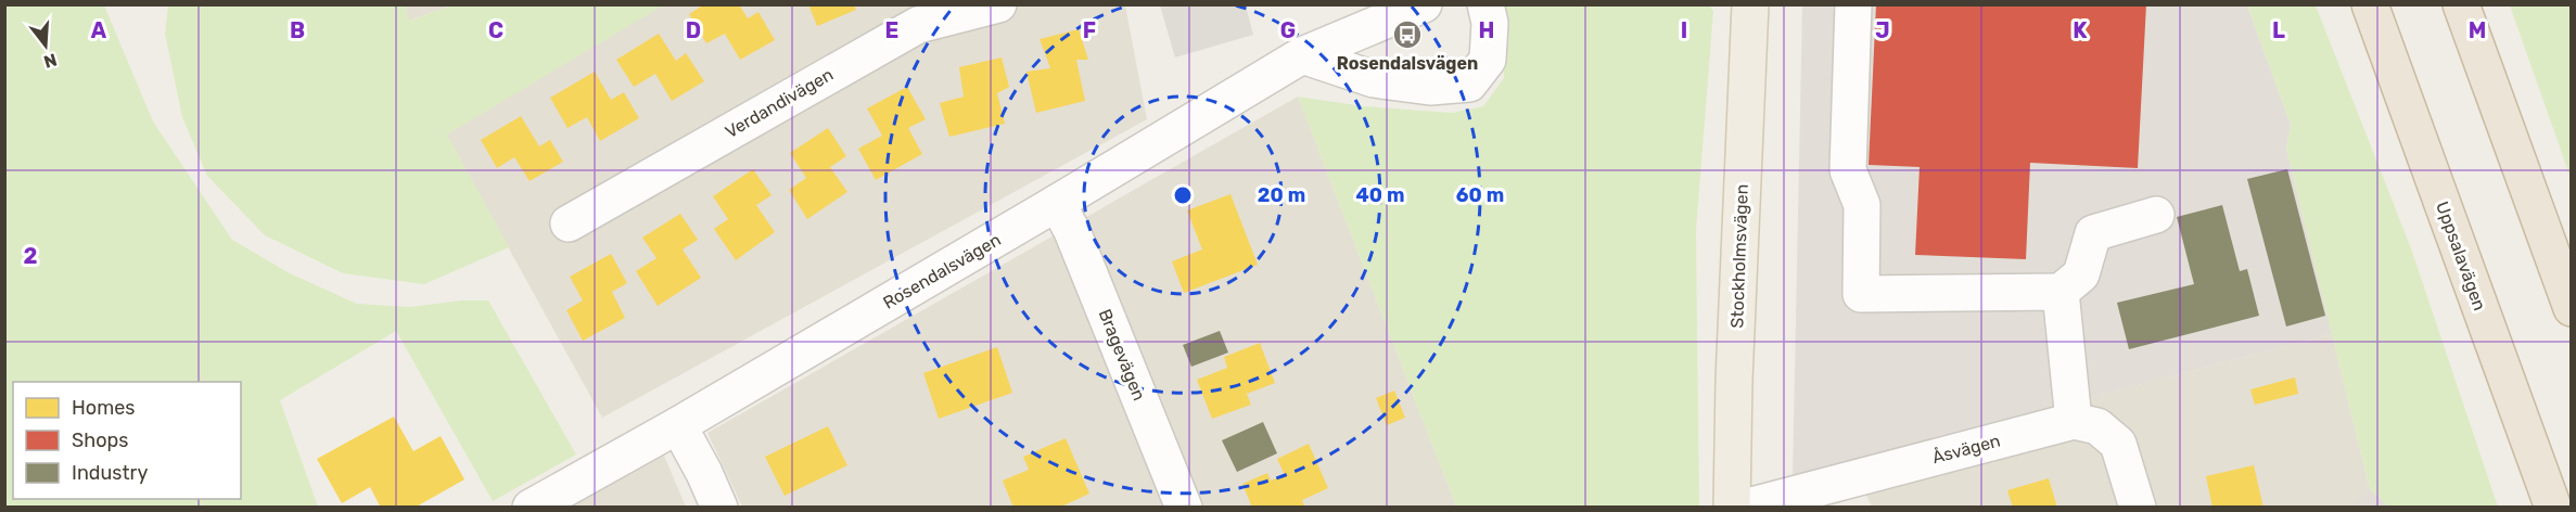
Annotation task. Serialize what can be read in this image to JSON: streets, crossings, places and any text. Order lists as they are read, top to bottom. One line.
{"streets":{"highway":["Uppsalavägen"],"main road":["Stockholmsvägen"],"street":["Verdandivägen","Rosendalsvägen","Bragevägen","Åsvägen"]},"crossings":[["Rosendalsvägen","Bragevägen"]],"places":{"bus stop":["Rosendalsvägen"]},"legend":["Homes","Shops","Industry"],"north":"bottom","grid":{"columns":["A","B","C","D","E","F","G","H","I","J","K","L","M"],"rows":["2"]},"rings":["20 m","40 m","60 m"]}
